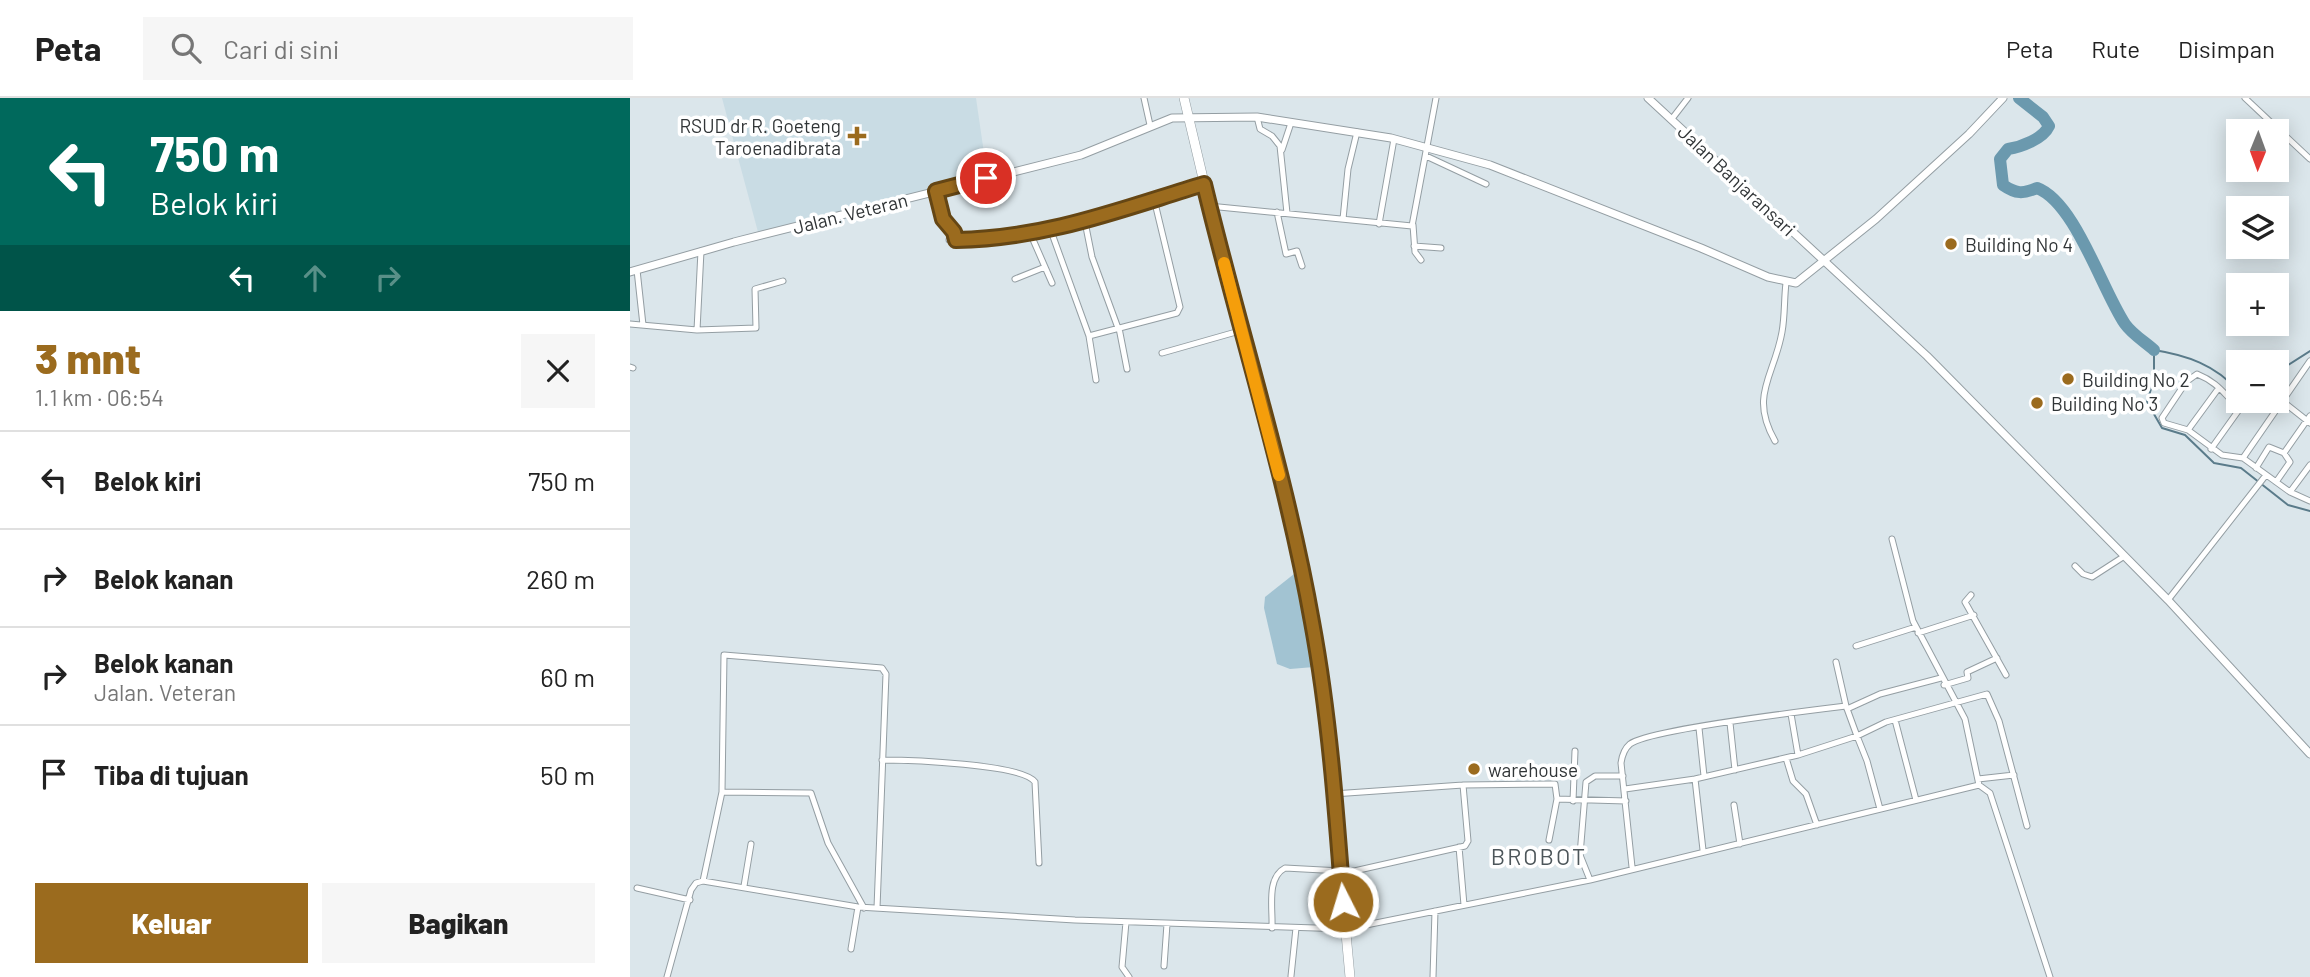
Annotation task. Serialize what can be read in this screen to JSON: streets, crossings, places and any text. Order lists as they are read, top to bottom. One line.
{"streets":{"street":["Jalan Banjaransari","Jalan. Veteran"]},"districts":["BROBOT"],"places":{"health":["RSUD dr R. Goeteng Taroenadibrata"],"other":["Building No 4","Building No 2","Building No 3","warehouse"]},"north":"bottom","page":{"header":"Peta","search":"Cari di sini","nav":["Peta","Rute","Disimpan"],"turn":["750 m","Belok kiri"],"map_buttons":["+","−"],"heading":["3 mnt","1.1 km · 06:54"],"list":[{"name":"Belok kiri","value":"750 m"},{"name":"Belok kanan","value":"260 m"},{"name":"Belok kanan","note":"Jalan. Veteran","value":"60 m"},{"name":"Tiba di tujuan","value":"50 m"}],"buttons":["Keluar","Bagikan"]}}
